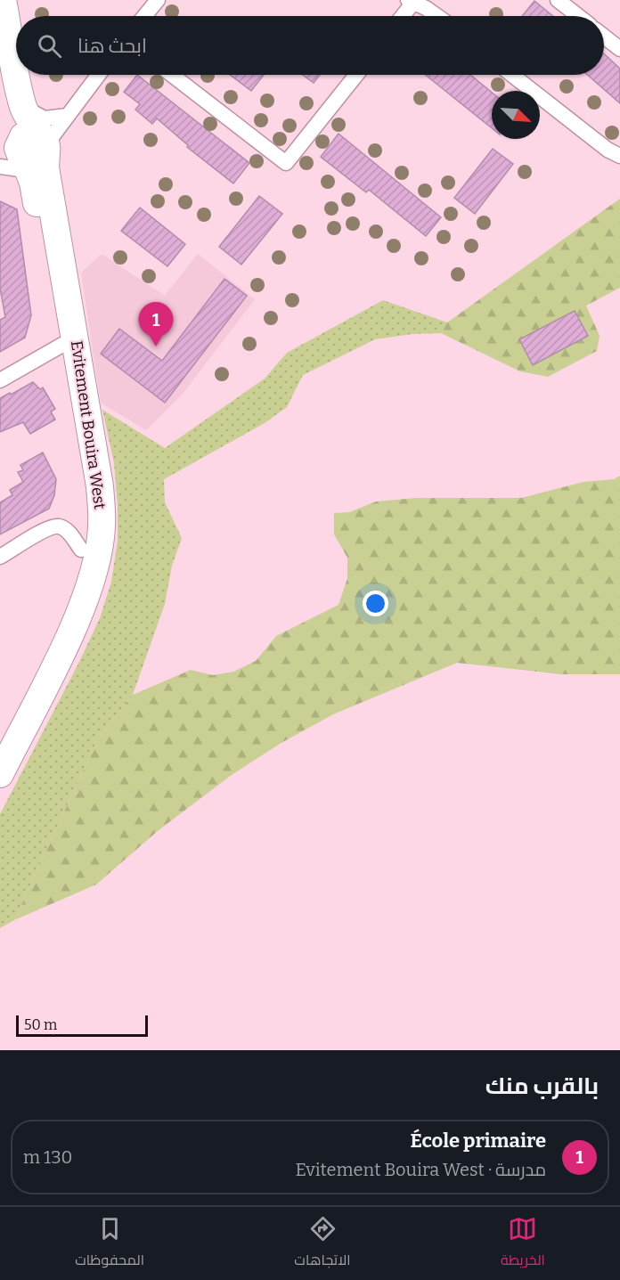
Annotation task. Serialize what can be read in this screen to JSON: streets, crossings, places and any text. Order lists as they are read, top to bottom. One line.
{"streets":{"highway":["Evitement Bouira West"]},"scale_bar":"50 m","north":"bottom right","page":{"search":"ابحث هنا","pins":"1","scale":"50 m","heading":"بالقرب منك","list":[{"mark":"1","name":"École primaire","note":"مدرسة · Evitement Bouira West","value":"130 m"}],"nav":["الخريطة","الاتجاهات","المحفوظات"]}}
